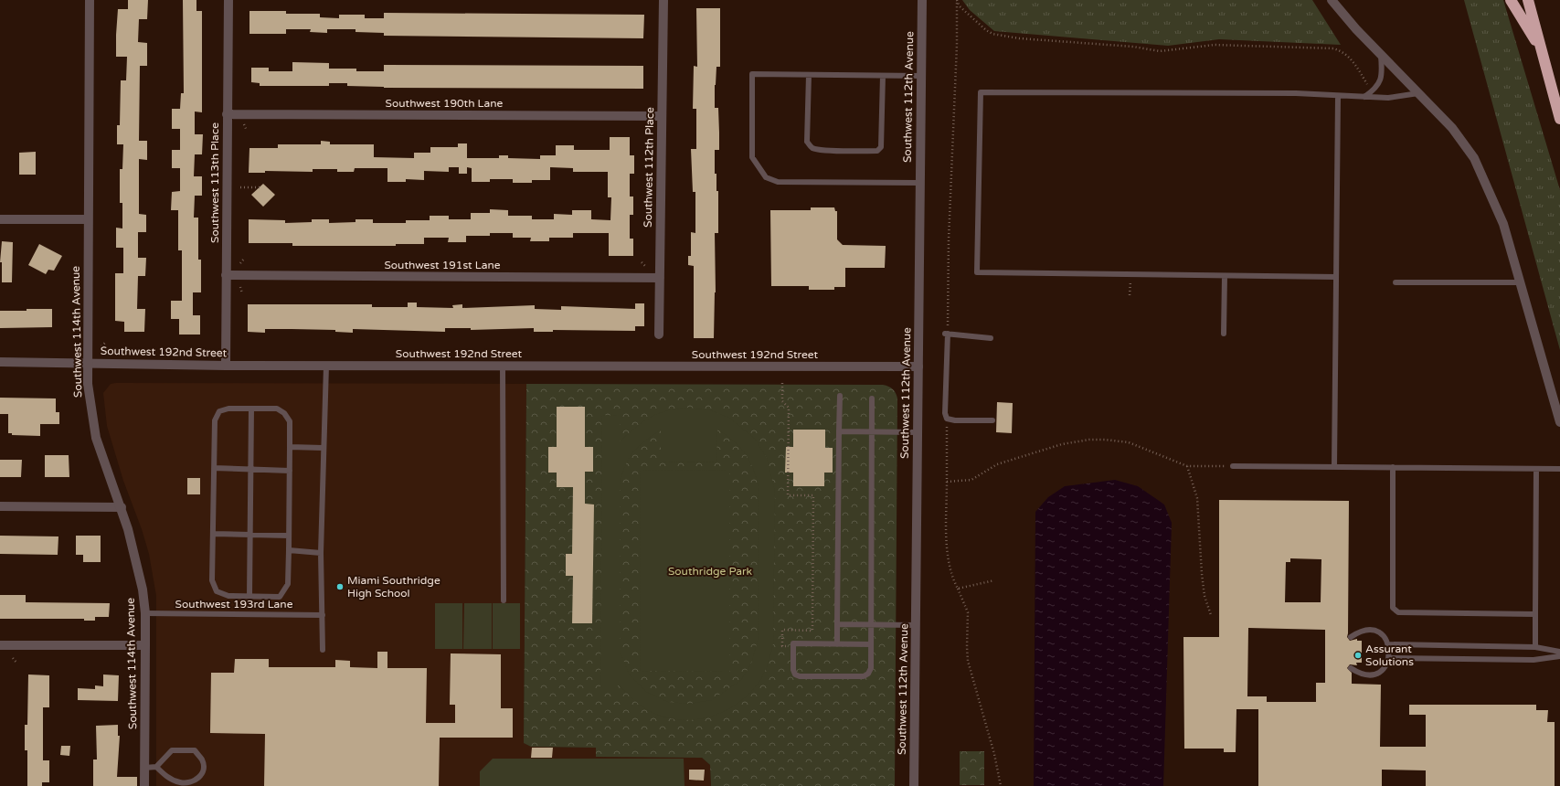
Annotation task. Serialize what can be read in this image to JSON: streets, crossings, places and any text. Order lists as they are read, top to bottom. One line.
{"streets":{"street":["Southwest 112th Avenue","Southwest 190th Lane","Southwest 112th Place","Southwest 113th Place","Southwest 191st Lane","Southwest 114th Avenue","Southwest 192nd Street"],"lane":["Southwest 193rd Lane"]},"crossings":[["Southwest 112th Avenue","Southwest 192nd Street"],["Southwest 190th Lane","Southwest 112th Place"],["Southwest 190th Lane","Southwest 113th Place"],["Southwest 112th Place","Southwest 191st Lane"],["Southwest 113th Place","Southwest 191st Lane"],["Southwest 113th Place","Southwest 192nd Street"],["Southwest 114th Avenue","Southwest 192nd Street"],["Southwest 114th Avenue","Southwest 193rd Lane"]],"parks":["Southridge Park"],"places":["Miami Southridge High School","Assurant Solutions"]}
